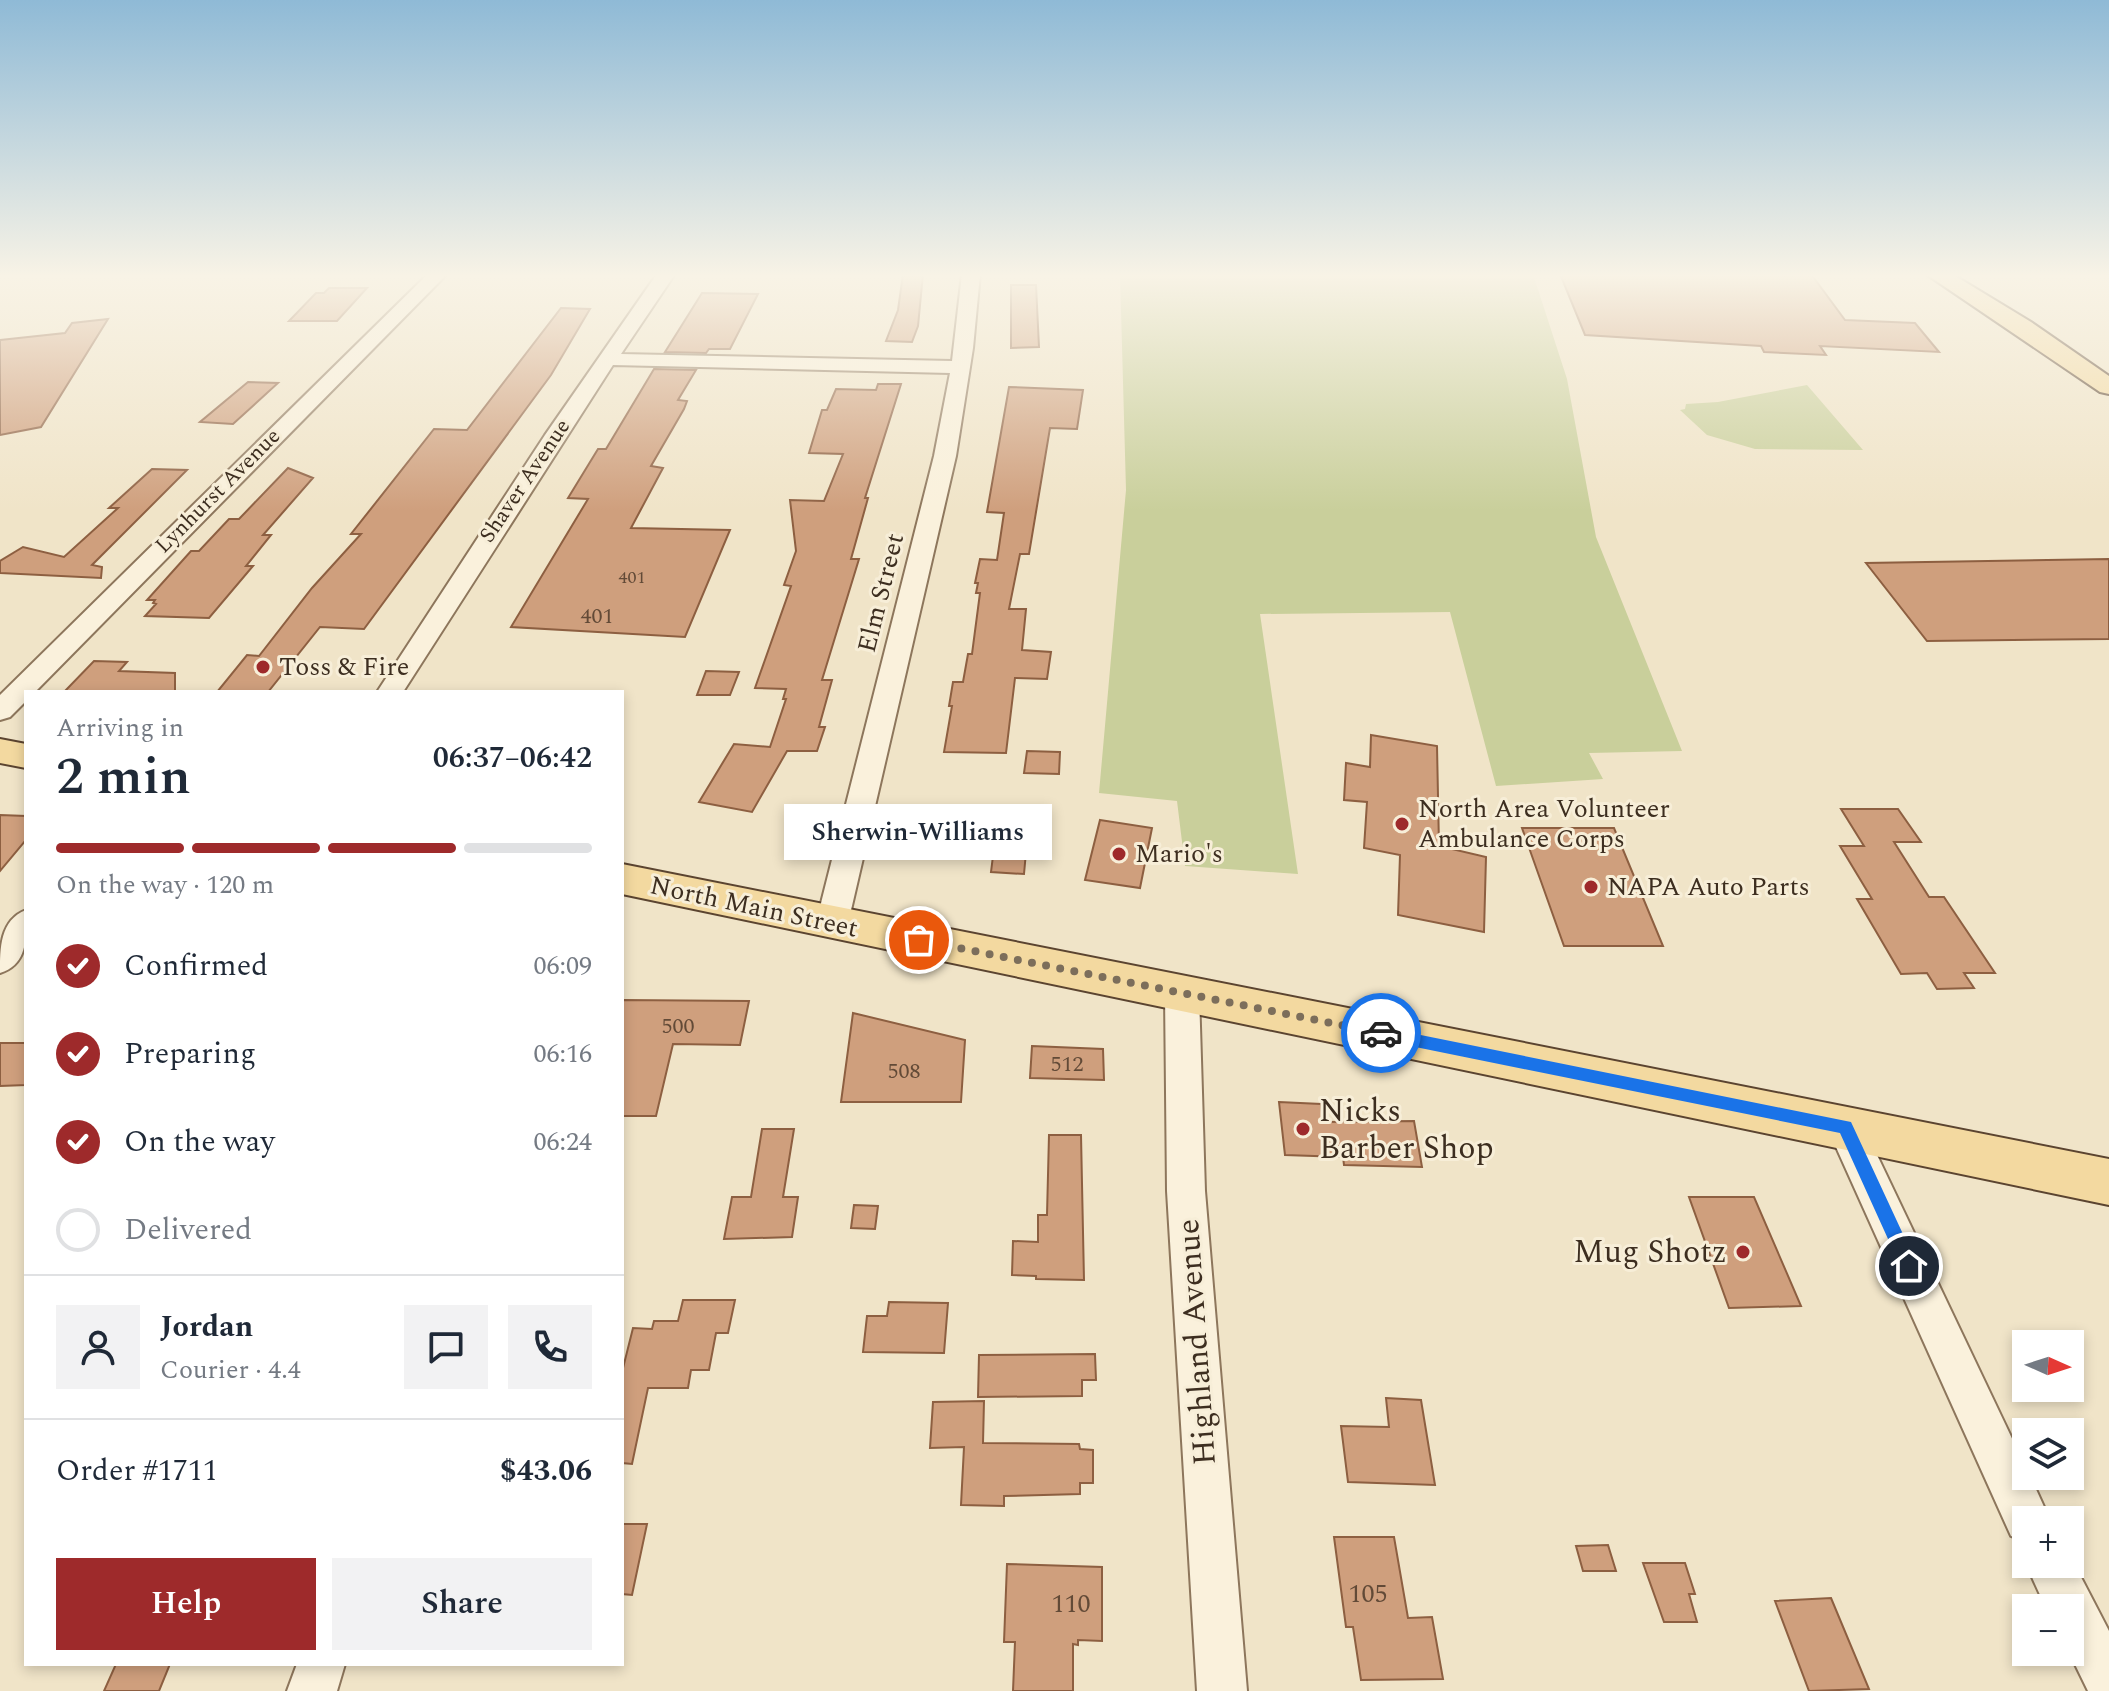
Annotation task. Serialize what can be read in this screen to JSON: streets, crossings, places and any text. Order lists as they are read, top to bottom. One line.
{"streets":{"main road":["North Main Street"],"street":["Shaver Avenue","Lynhurst Avenue","Elm Street","Highland Avenue"]},"crossings":[["Elm Street","North Main Street"],["North Main Street","Highland Avenue"]],"places":["Toss & Fire","North Area Volunteer Ambulance Corps","Mario's","NAPA Auto Parts","Sherwin-Williams","Nicks Barber Shop","Mug Shotz"],"house_numbers":["401","401","500","512","508","105","110"],"north":"right","page":{"heading":["2 min","Arriving in","06:37–06:42"],"panel":["Jordan","Courier · 4.4","Order #1711","$43.06"],"bubble":"Sherwin-Williams","bar":"On the way · 120 m","list":[["Confirmed","06:09"],["Preparing","06:16"],["On the way","06:24"],"Delivered"],"map_buttons":["+","−"],"buttons":["Help","Share"]}}
